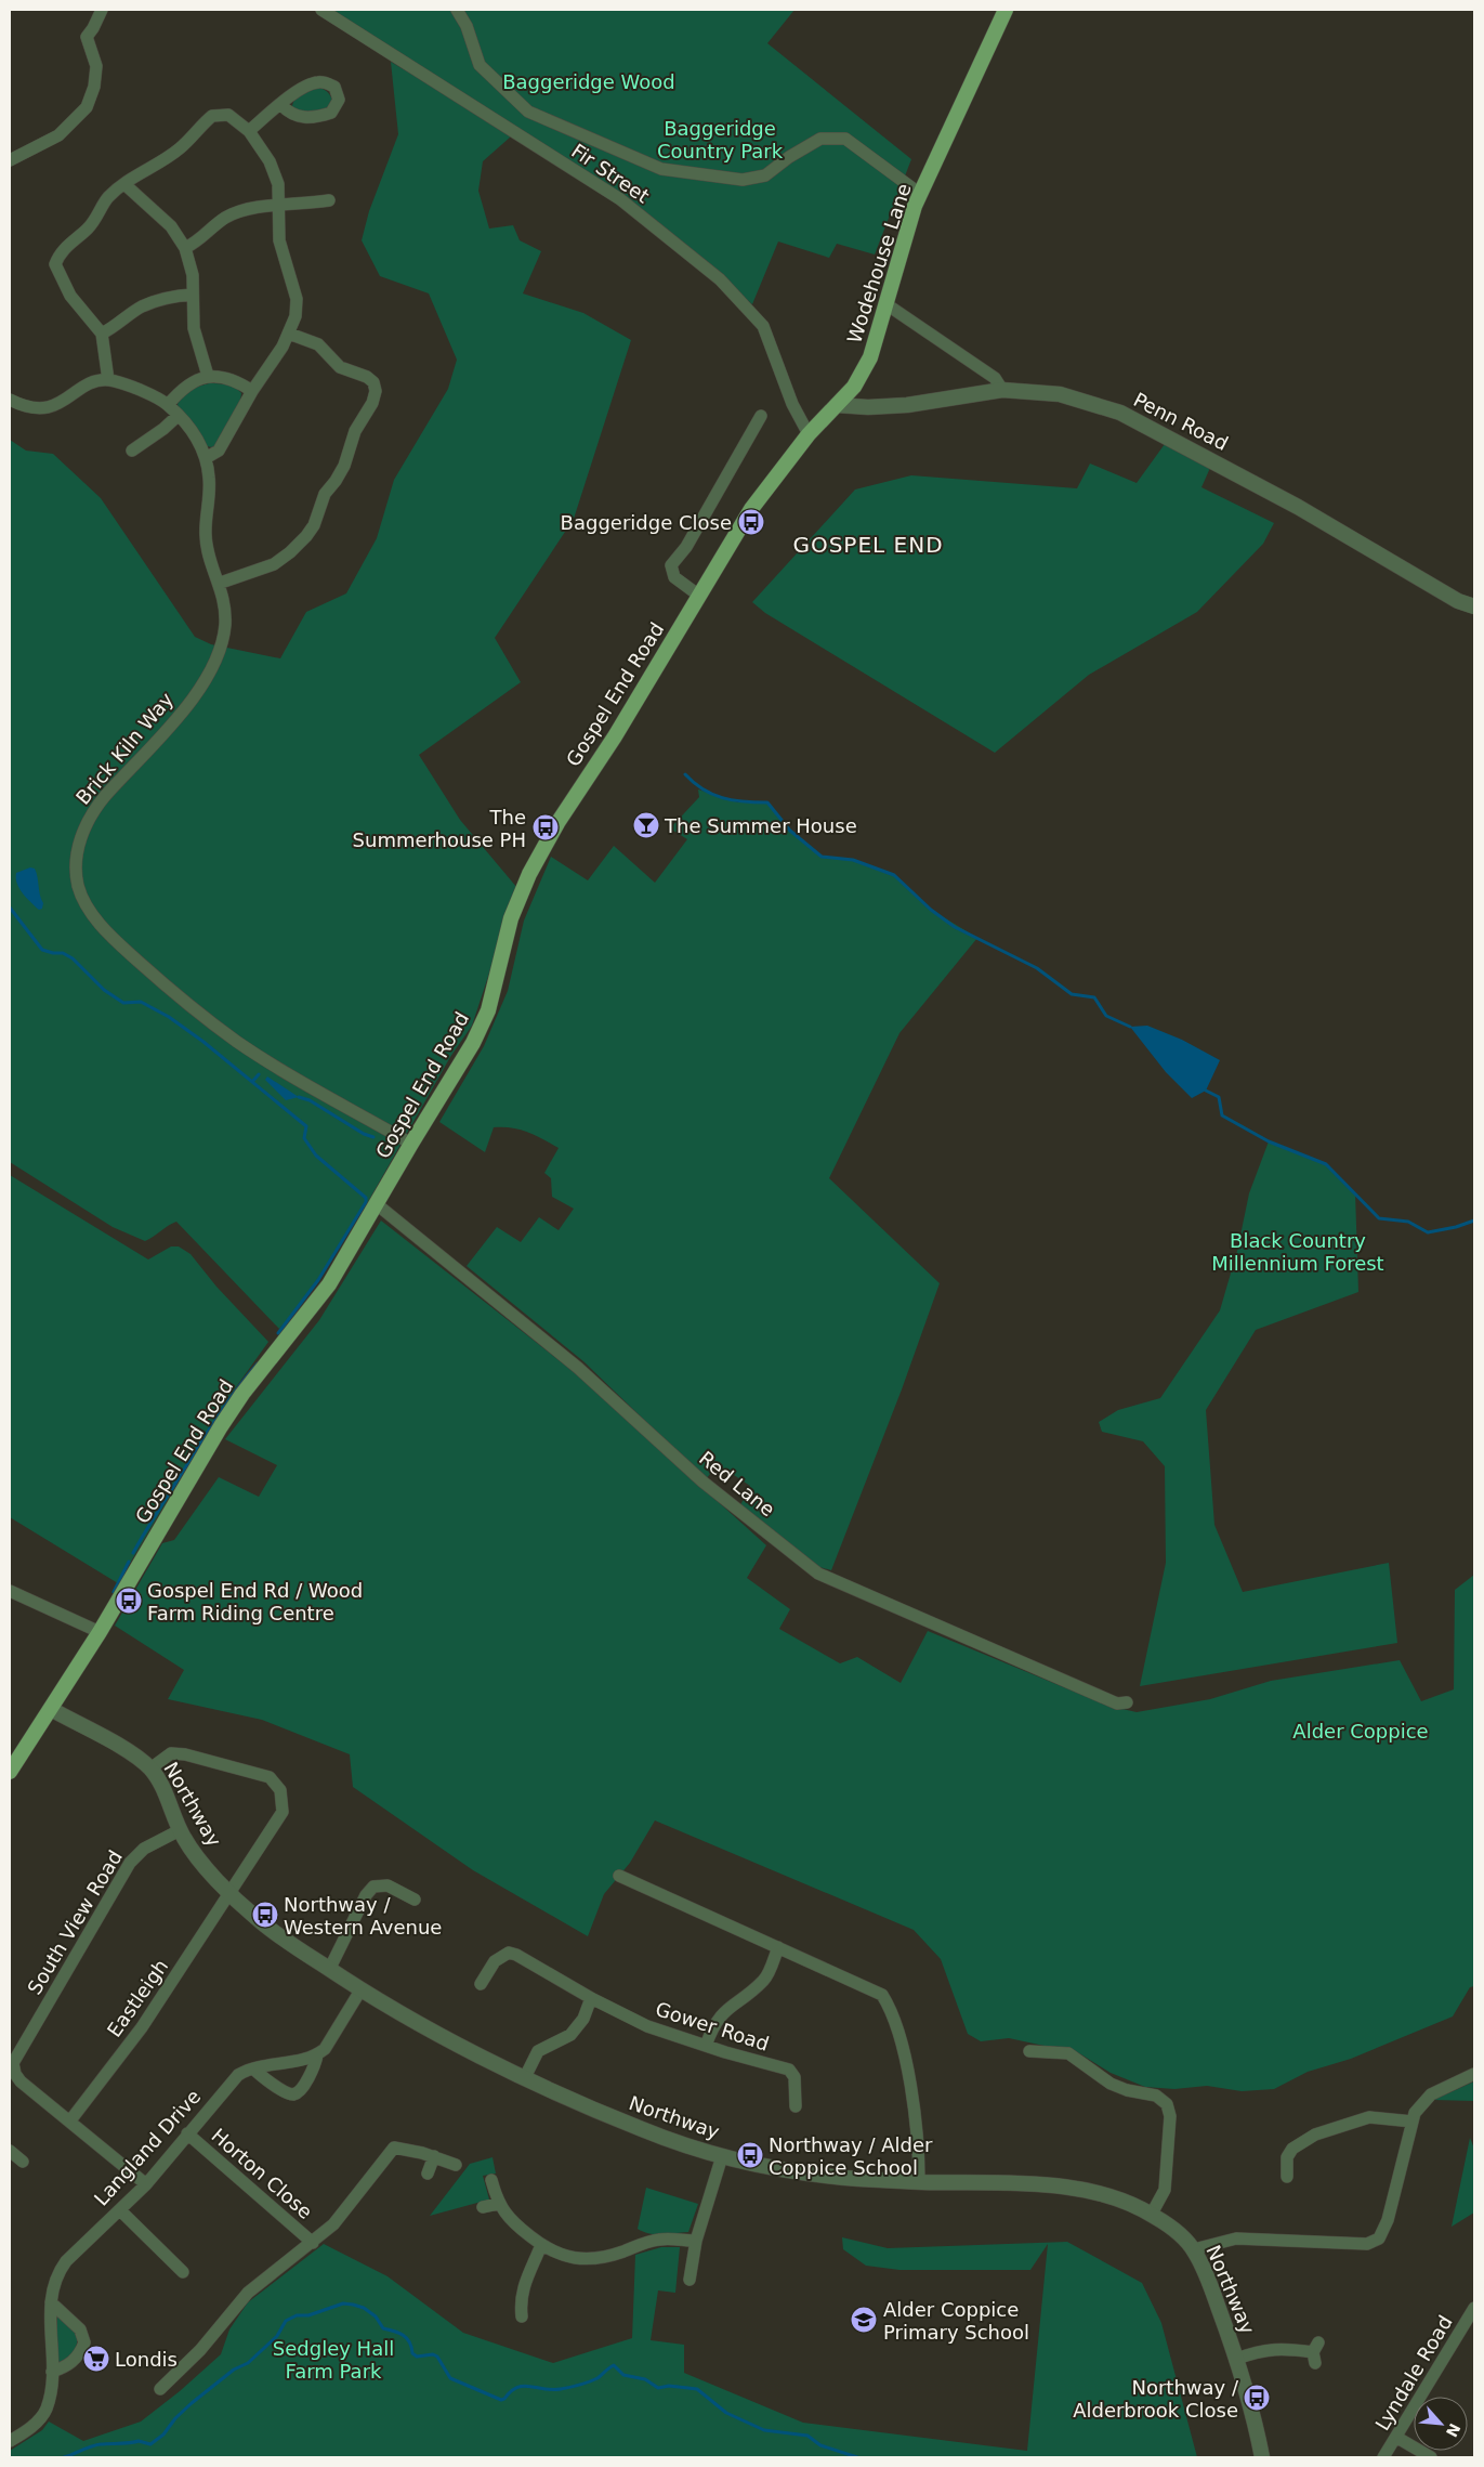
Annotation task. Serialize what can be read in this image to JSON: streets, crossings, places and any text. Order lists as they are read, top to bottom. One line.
{"streets":{"main road":["Wodehouse Lane","Gospel End Road"],"street":["Fir Street","Penn Road","Brick Kiln Way","Red Lane","Northway","South View Road","Eastleigh","Gower Road","Langland Drive","Horton Close","Lyndale Road"]},"crossings":[["Fir Street","Gospel End Road"],["Wodehouse Lane","Penn Road"],["Wodehouse Lane","Gospel End Road"],["Penn Road","Gospel End Road"],["Gospel End Road","Brick Kiln Way"],["Gospel End Road","Red Lane"],["Gospel End Road","Northway"],["Northway","South View Road"],["Northway","Eastleigh"],["South View Road","Eastleigh"],["South View Road","Langland Drive"],["Langland Drive","Horton Close"]],"districts":["GOSPEL END"],"parks":["Baggeridge Wood","Baggeridge Country Park","Black Country Millennium Forest","Alder Coppice","Sedgley Hall Farm Park"],"places":{"bus stop":["Baggeridge Close","The Summerhouse PH","Gospel End Rd / Wood Farm Riding Centre","Northway / Western Avenue","Northway / Alder Coppice School","Northway / Alderbrook Close"],"bar":["The Summer House"],"school or university":["Alder Coppice Primary School"],"supermarket":["Londis"]},"north":"bottom right"}
